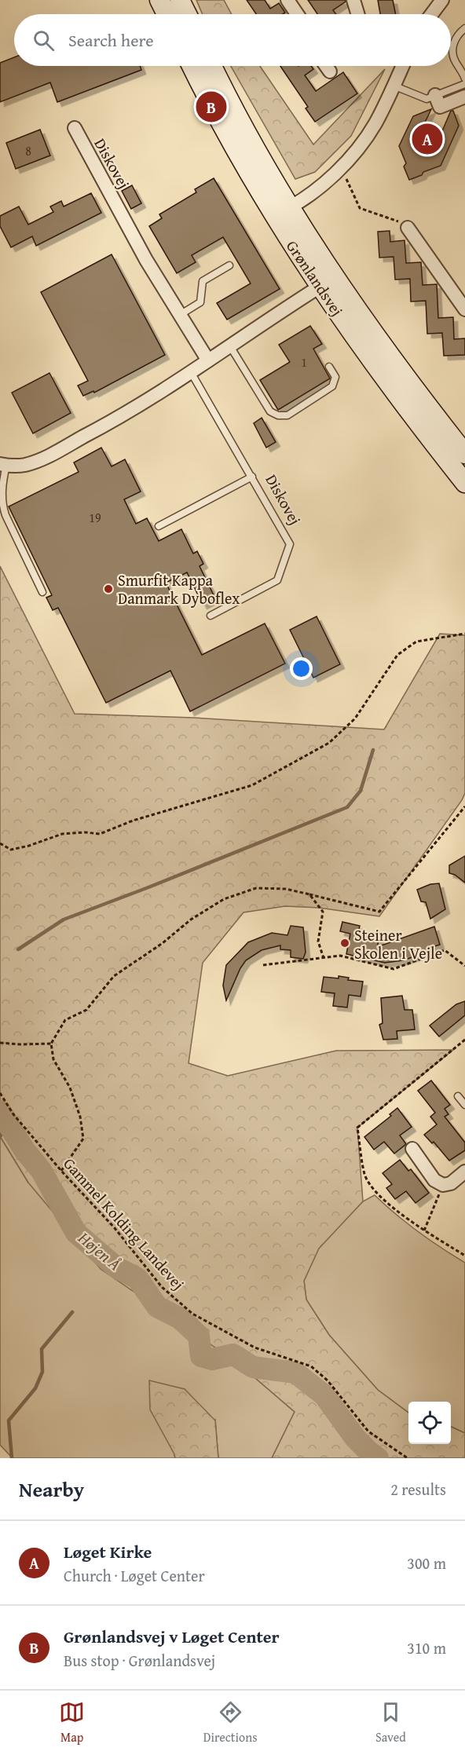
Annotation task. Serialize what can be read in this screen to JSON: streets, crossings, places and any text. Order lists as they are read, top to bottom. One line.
{"streets":{"street":["Diskovej","Grønlandsvej"],"path":["Gammel Kolding Landevej"]},"water":["Højen Å"],"places":["Smurfit Kappa Danmark Dyboflex","Steiner Skolen i Vejle"],"house_numbers":["8","1","19"],"page":{"search":"Search here","pins":["B","A"],"heading":["Nearby","2 results"],"list":[{"mark":"A","name":"Løget Kirke","note":"Church · Løget Center","value":"300 m"},{"mark":"B","name":"Grønlandsvej v Løget Center","note":"Bus stop · Grønlandsvej","value":"310 m"}],"nav":["Map","Directions","Saved"]}}
